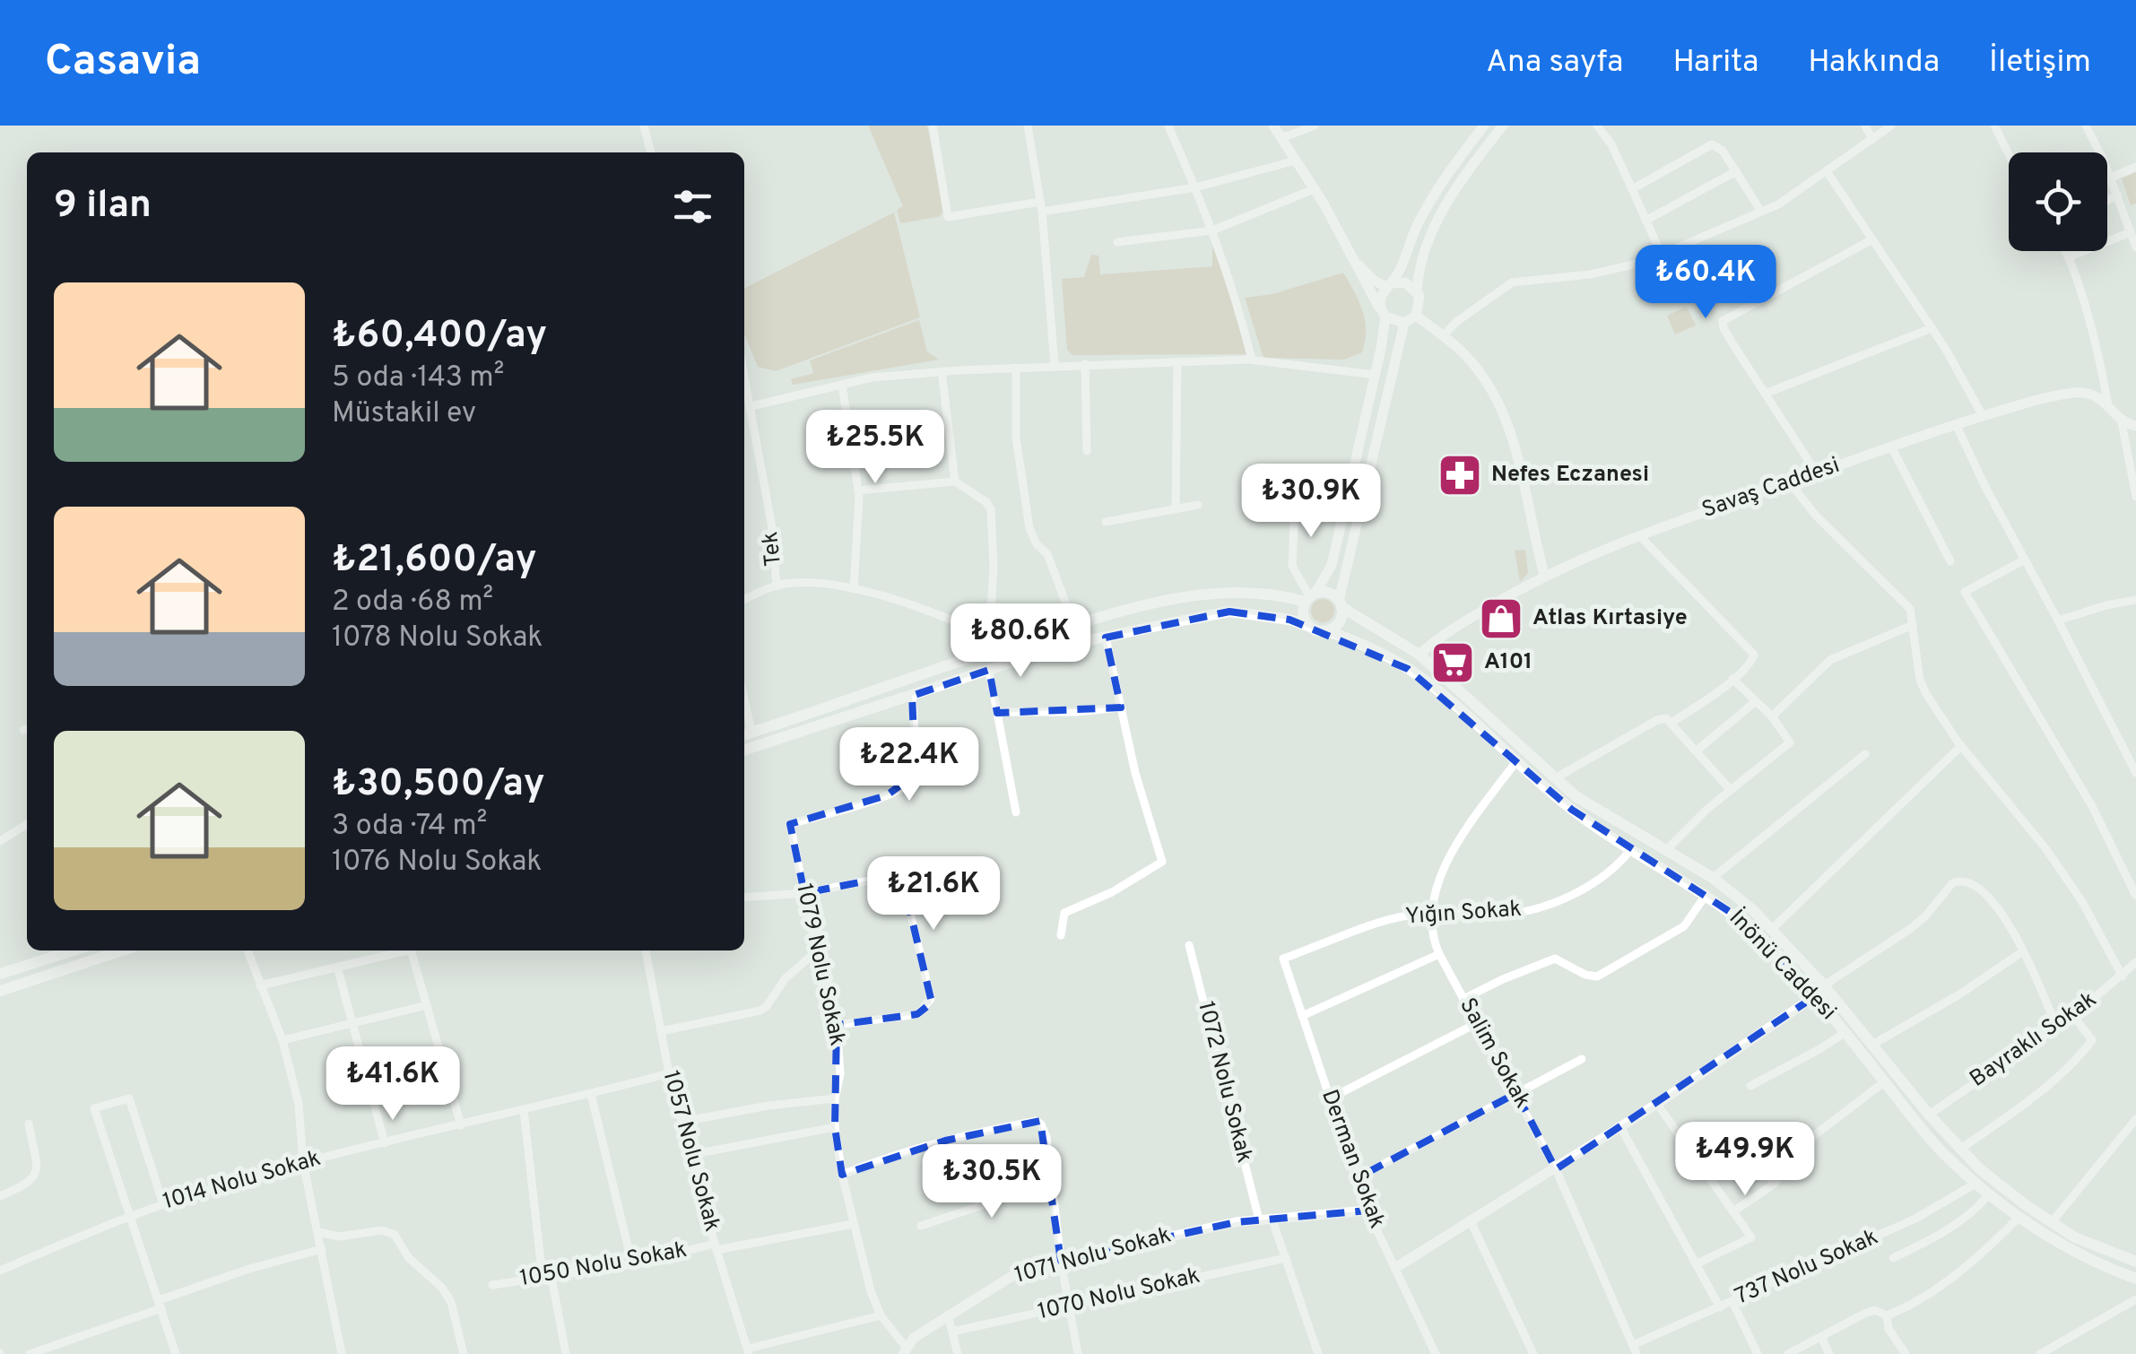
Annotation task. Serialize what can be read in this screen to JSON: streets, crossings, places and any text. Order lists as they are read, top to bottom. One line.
{"streets":{"main road":["İnönü Caddesi"],"street":["Savaş Caddesi","Tek","Yığın Sokak","1079 Nolu Sokak","Bayraklı Sokak","Salim Sokak","1072 Nolu Sokak","1057 Nolu Sokak","Derman Sokak","1014 Nolu Sokak","1071 Nolu Sokak","1050 Nolu Sokak","737 Nolu Sokak","1070 Nolu Sokak"]},"crossings":[["Savaş Caddesi","İnönü Caddesi"],["Yığın Sokak","İnönü Caddesi"],["Yığın Sokak","Salim Sokak"],["Yığın Sokak","Derman Sokak"],["1079 Nolu Sokak","1071 Nolu Sokak"],["1079 Nolu Sokak","1050 Nolu Sokak"],["İnönü Caddesi","Bayraklı Sokak"],["İnönü Caddesi","Salim Sokak"],["İnönü Caddesi","737 Nolu Sokak"],["Salim Sokak","737 Nolu Sokak"],["1072 Nolu Sokak","1071 Nolu Sokak"],["1057 Nolu Sokak","1014 Nolu Sokak"],["1057 Nolu Sokak","1050 Nolu Sokak"],["Derman Sokak","1071 Nolu Sokak"]],"places":{"pharmacy":["Nefes Eczanesi"],"shop":["Atlas Kırtasiye"],"supermarket":["A101"]},"page":{"header":"Casavia","nav":["Ana sayfa","Harita","Hakkında","İletişim"],"heading":"9 ilan","price":["₺60.4K","₺25.5K","₺30.9K","₺80.6K","₺22.4K","₺21.6K","₺41.6K","₺49.9K","₺30.5K"],"list":[{"name":"₺60,400/ay","note":"5 oda · 143 m² · Müstakil ev"},{"name":"₺21,600/ay","note":"2 oda · 68 m² · 1078 Nolu Sokak"},{"name":"₺30,500/ay","note":"3 oda · 74 m² · 1076 Nolu Sokak"}]}}
